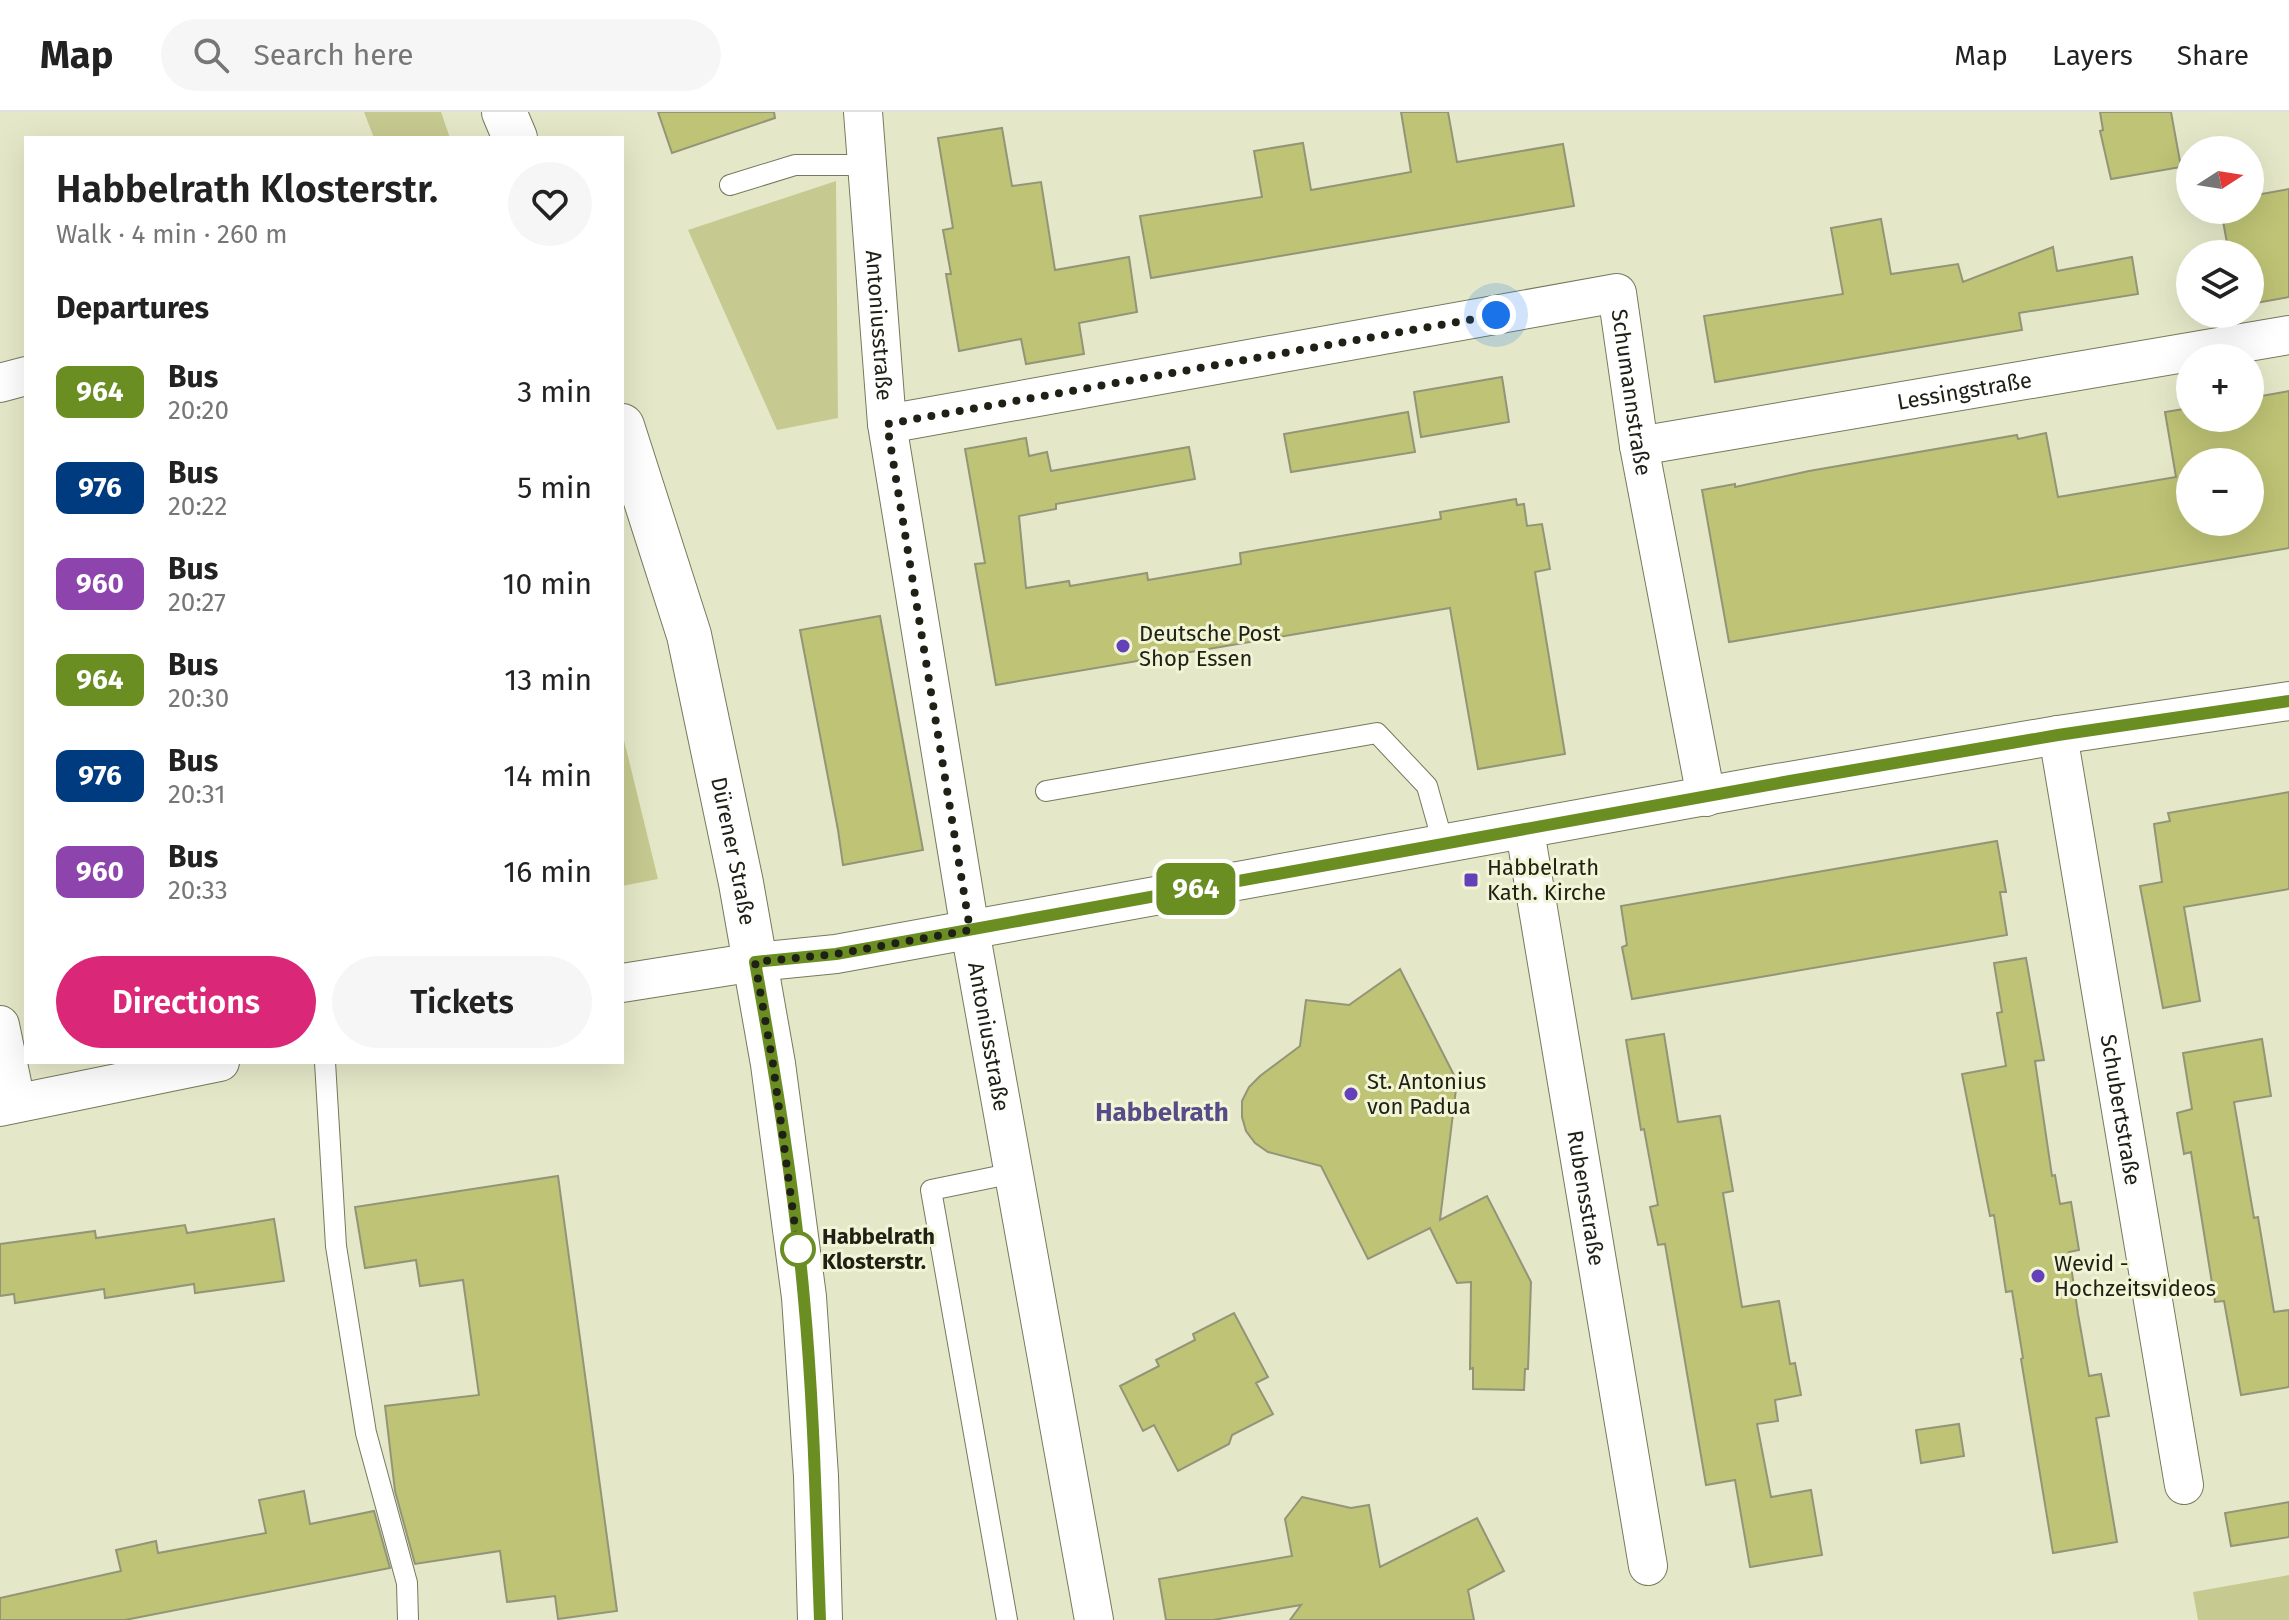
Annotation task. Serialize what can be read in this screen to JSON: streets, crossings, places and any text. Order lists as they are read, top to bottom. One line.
{"streets":{"main road":["Dürener Straße"],"street":["Antoniusstraße","Lessingstraße","Schumannstraße","Schubertstraße","Rubensstraße"]},"crossings":[["Antoniusstraße","Schumannstraße"],["Lessingstraße","Schumannstraße"]],"districts":["Habbelrath"],"places":{"other":["Deutsche Post Shop Essen","St. Antonius von Padua","Habbelrath Klosterstr.","Wevid - Hochzeitsvideos"],"transit":["Habbelrath Kath. Kirche"]},"lines":["bus line 964"],"north":"right","page":{"header":"Map","search":"Search here","nav":["Map","Layers","Share"],"on_map":"964","map_buttons":["+","−"],"heading":[["Habbelrath Klosterstr.","Walk · 4 min · 260 m"],"Departures"],"list":[{"mark":"964","name":"Bus","note":"20:20","value":"3 min"},{"mark":"976","name":"Bus","note":"20:22","value":"5 min"},{"mark":"960","name":"Bus","note":"20:27","value":"10 min"},{"mark":"964","name":"Bus","note":"20:30","value":"13 min"},{"mark":"976","name":"Bus","note":"20:31","value":"14 min"},{"mark":"960","name":"Bus","note":"20:33","value":"16 min"}],"buttons":["Directions","Tickets"]}}
